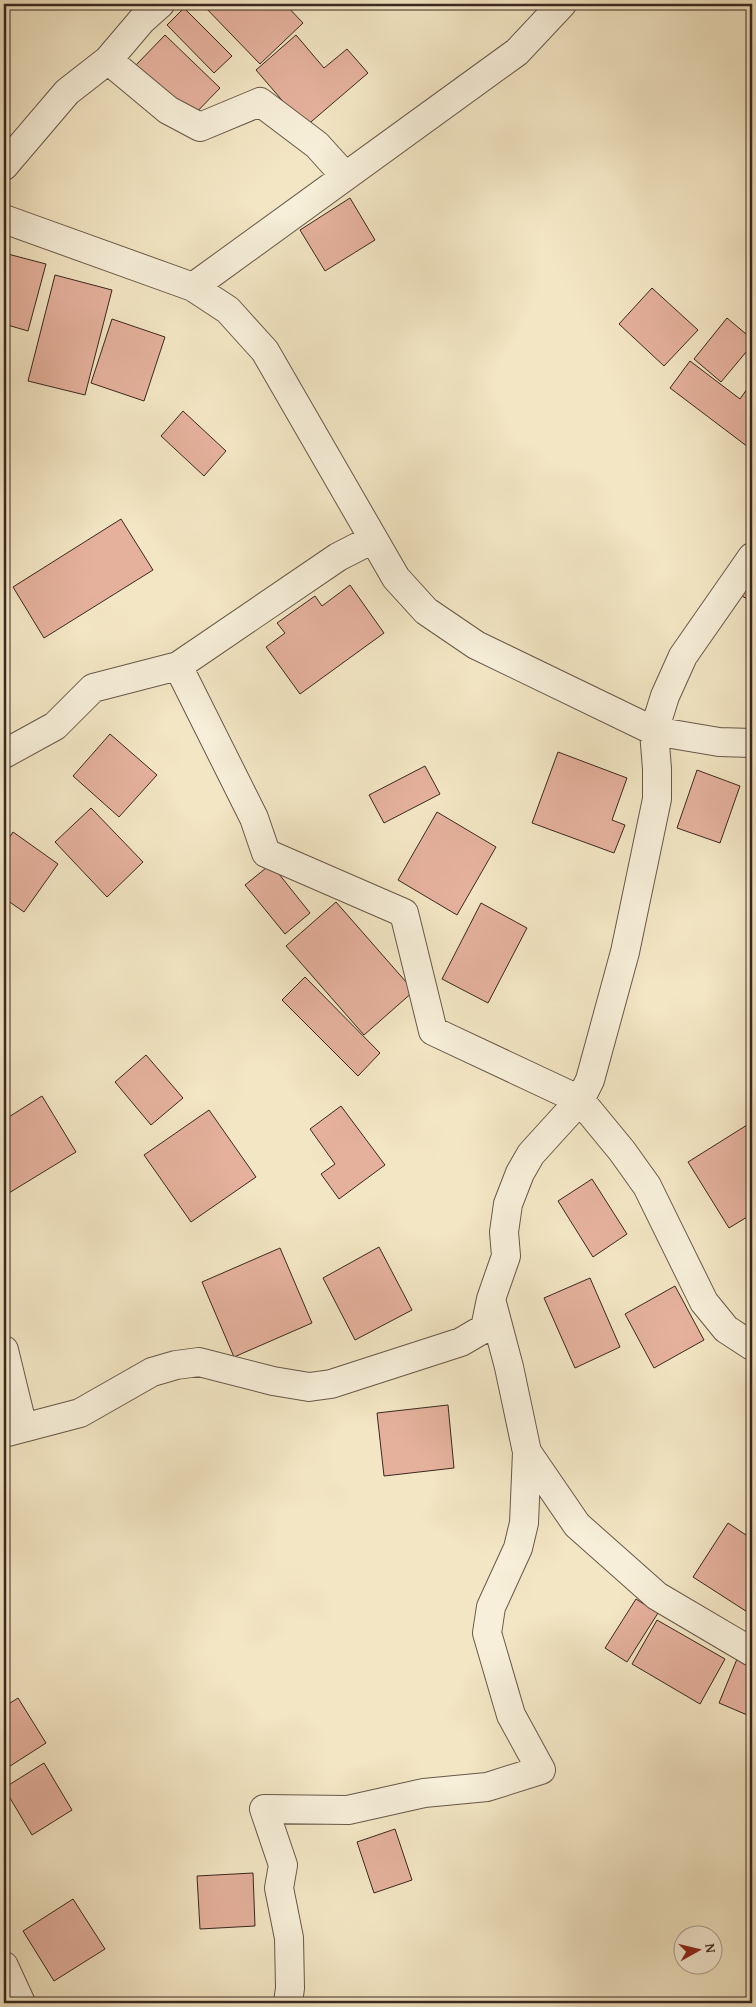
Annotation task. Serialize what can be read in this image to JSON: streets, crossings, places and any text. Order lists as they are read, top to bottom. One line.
{"north":"right"}
